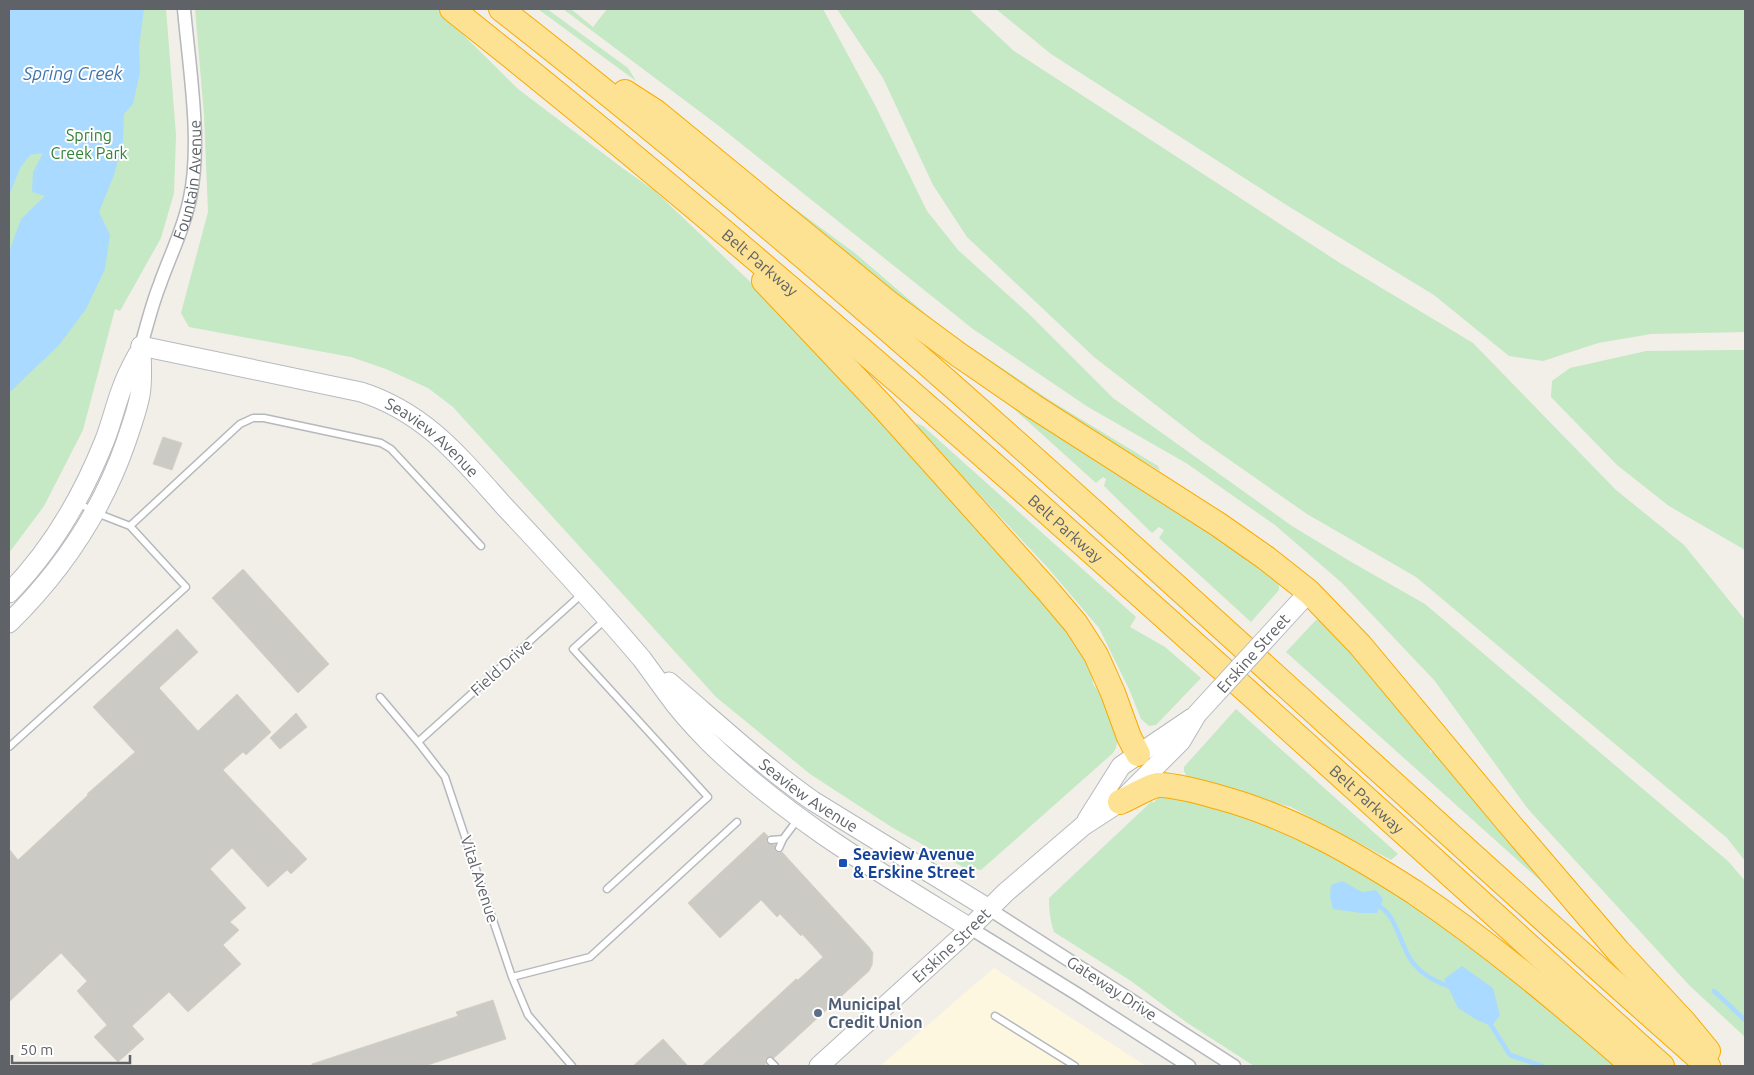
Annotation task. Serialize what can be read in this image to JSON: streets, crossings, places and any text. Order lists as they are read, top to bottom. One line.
{"streets":{"highway":["Belt Parkway"],"main road":["Fountain Avenue","Seaview Avenue","Erskine Street"],"street":["Gateway Drive"],"lane":["Field Drive","Vital Avenue"]},"crossings":[["Fountain Avenue","Seaview Avenue"],["Seaview Avenue","Erskine Street"],["Seaview Avenue","Field Drive"],["Seaview Avenue","Gateway Drive"],["Erskine Street","Gateway Drive"],["Field Drive","Vital Avenue"]],"water":["Spring Creek"],"parks":["Spring Creek Park"],"places":{"transit":["Seaview Avenue & Erskine Street"],"other":["Municipal Credit Union"]},"scale_bar":"50 m"}
